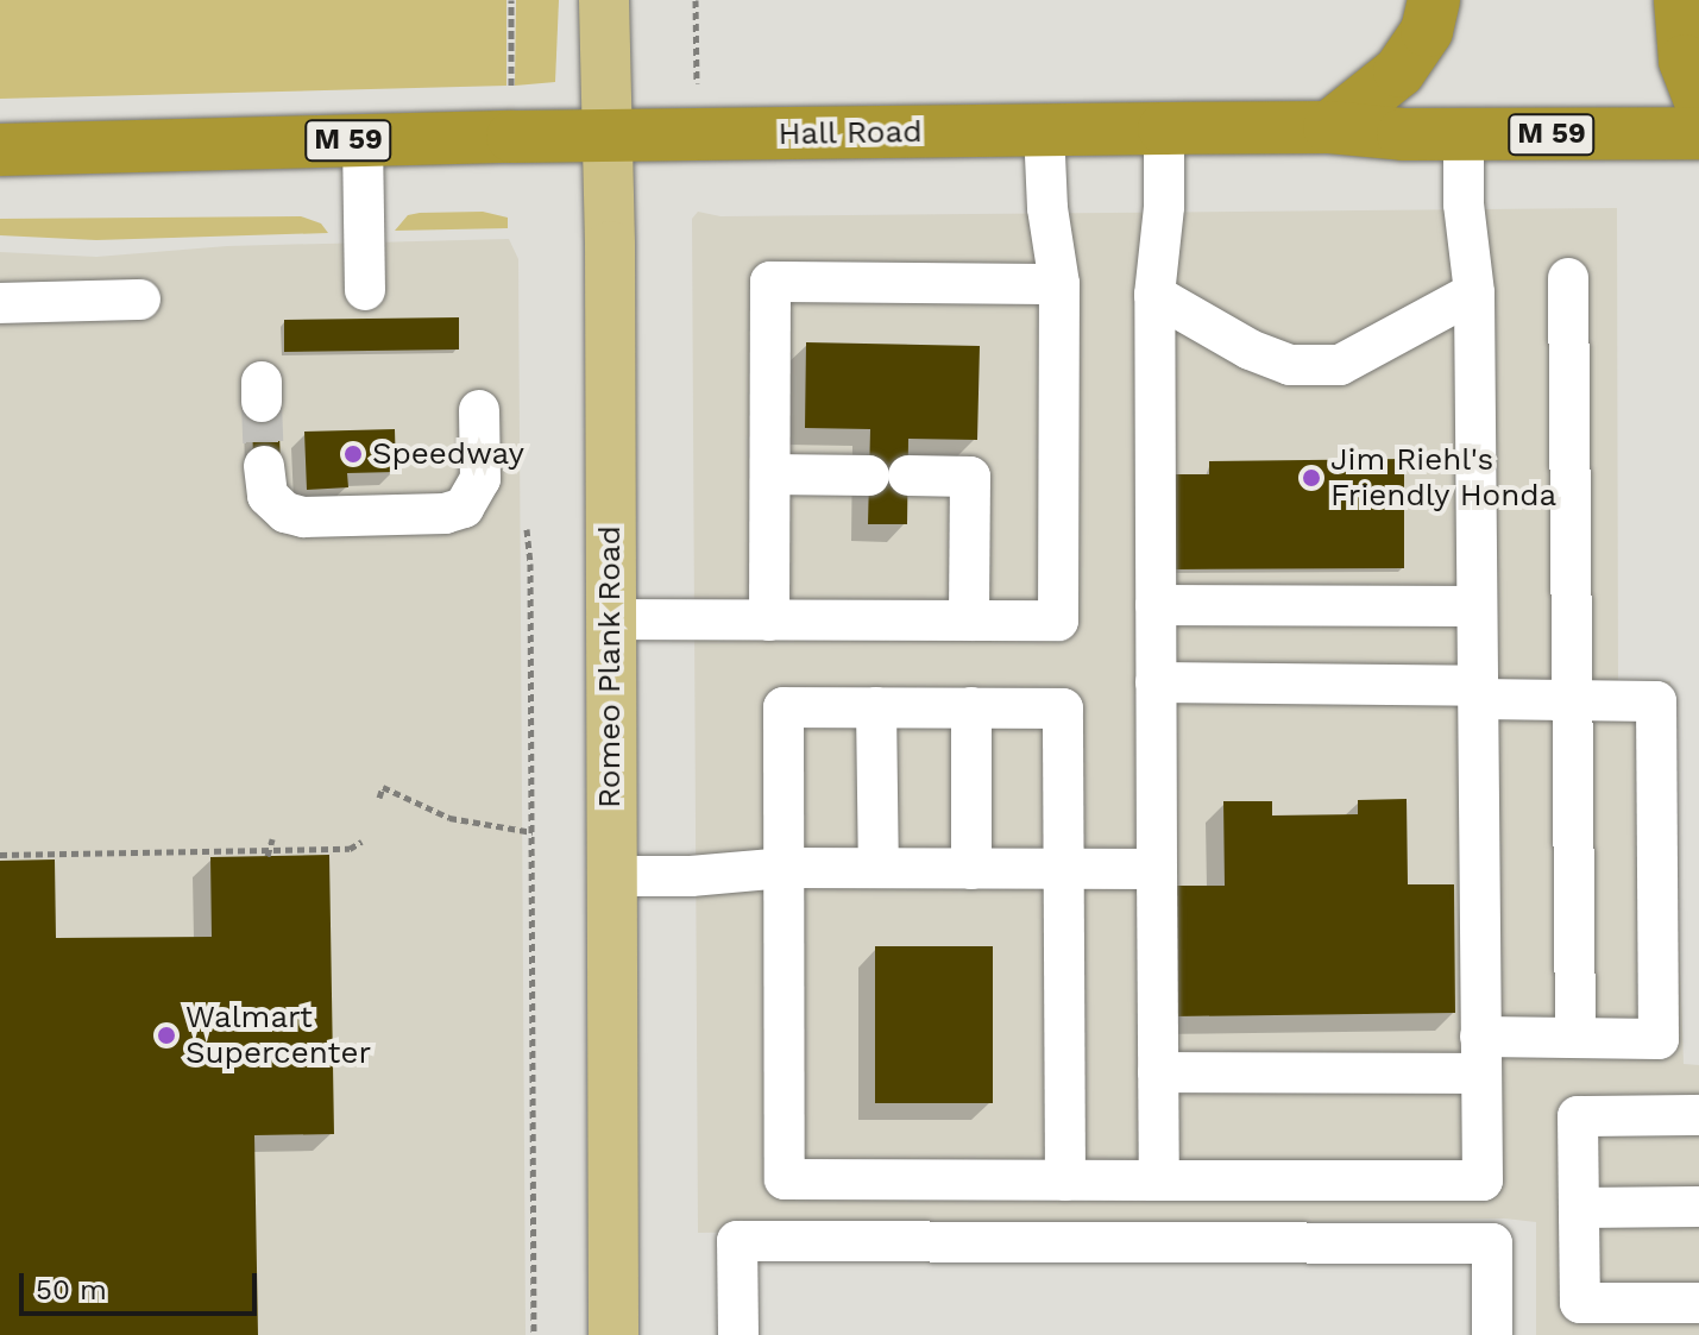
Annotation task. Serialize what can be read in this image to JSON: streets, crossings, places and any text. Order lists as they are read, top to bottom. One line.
{"streets":{"highway":["Hall Road","M 59"],"main road":["Romeo Plank Road"]},"crossings":[["Hall Road","Romeo Plank Road"]],"places":["Speedway","Jim Riehl's Friendly Honda","Walmart Supercenter"],"scale_bar":"50 m"}
